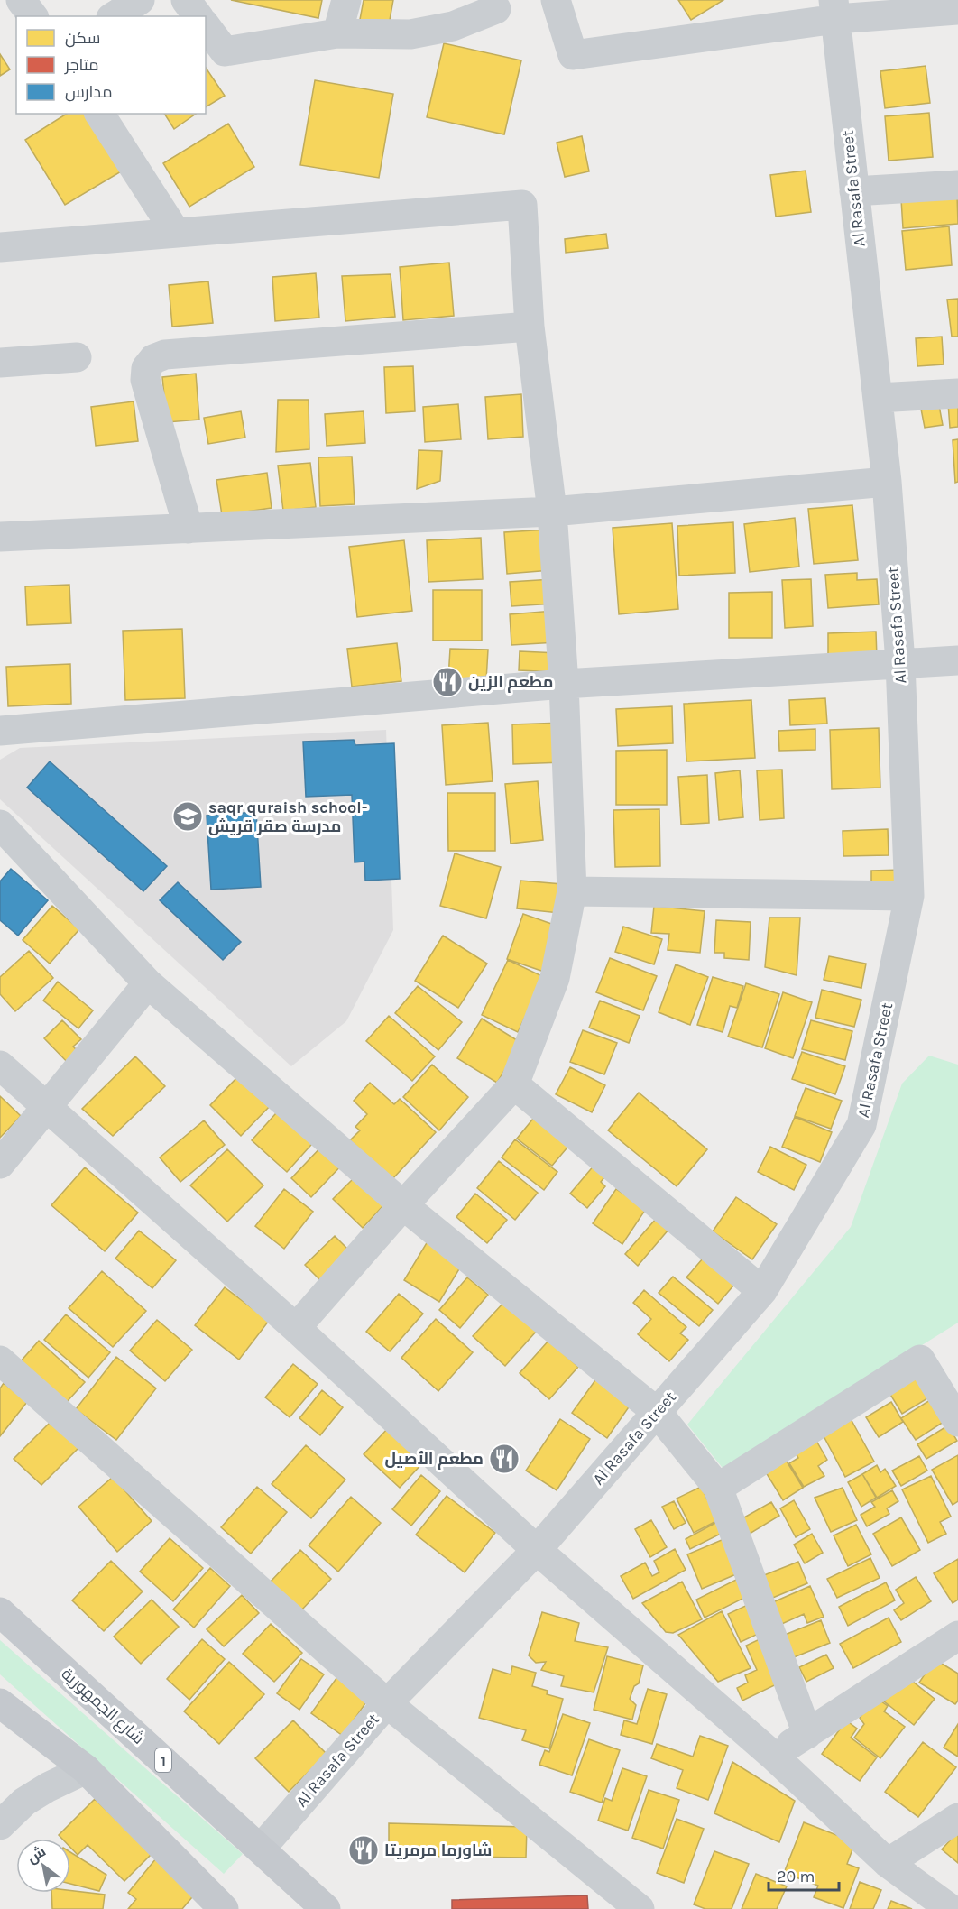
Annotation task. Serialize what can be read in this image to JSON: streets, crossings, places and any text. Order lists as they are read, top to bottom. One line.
{"streets":{"main road":["شارع الجمهورية","1"],"street":["Al Rasafa Street"]},"crossings":[["Al Rasafa Street","شارع الجمهورية"]],"places":{"restaurant":["مطعم الزين","مطعم الأصيل","شاورما مرمريتا"],"school or university":["saqr quraish school- مدرسة صقر قريش"]},"legend":["سكن","متاجر","مدارس"],"scale_bar":"20 m","north":"top left"}
